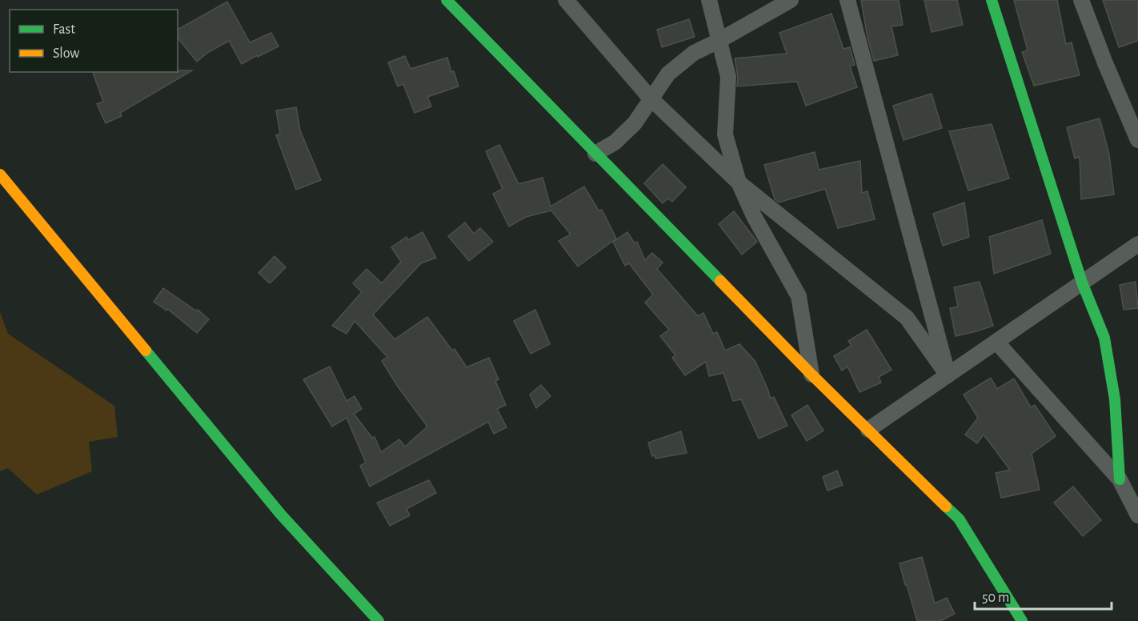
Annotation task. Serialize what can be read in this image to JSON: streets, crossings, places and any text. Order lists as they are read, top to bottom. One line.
{"legend":["Fast","Slow"],"scale_bar":"50 m"}
